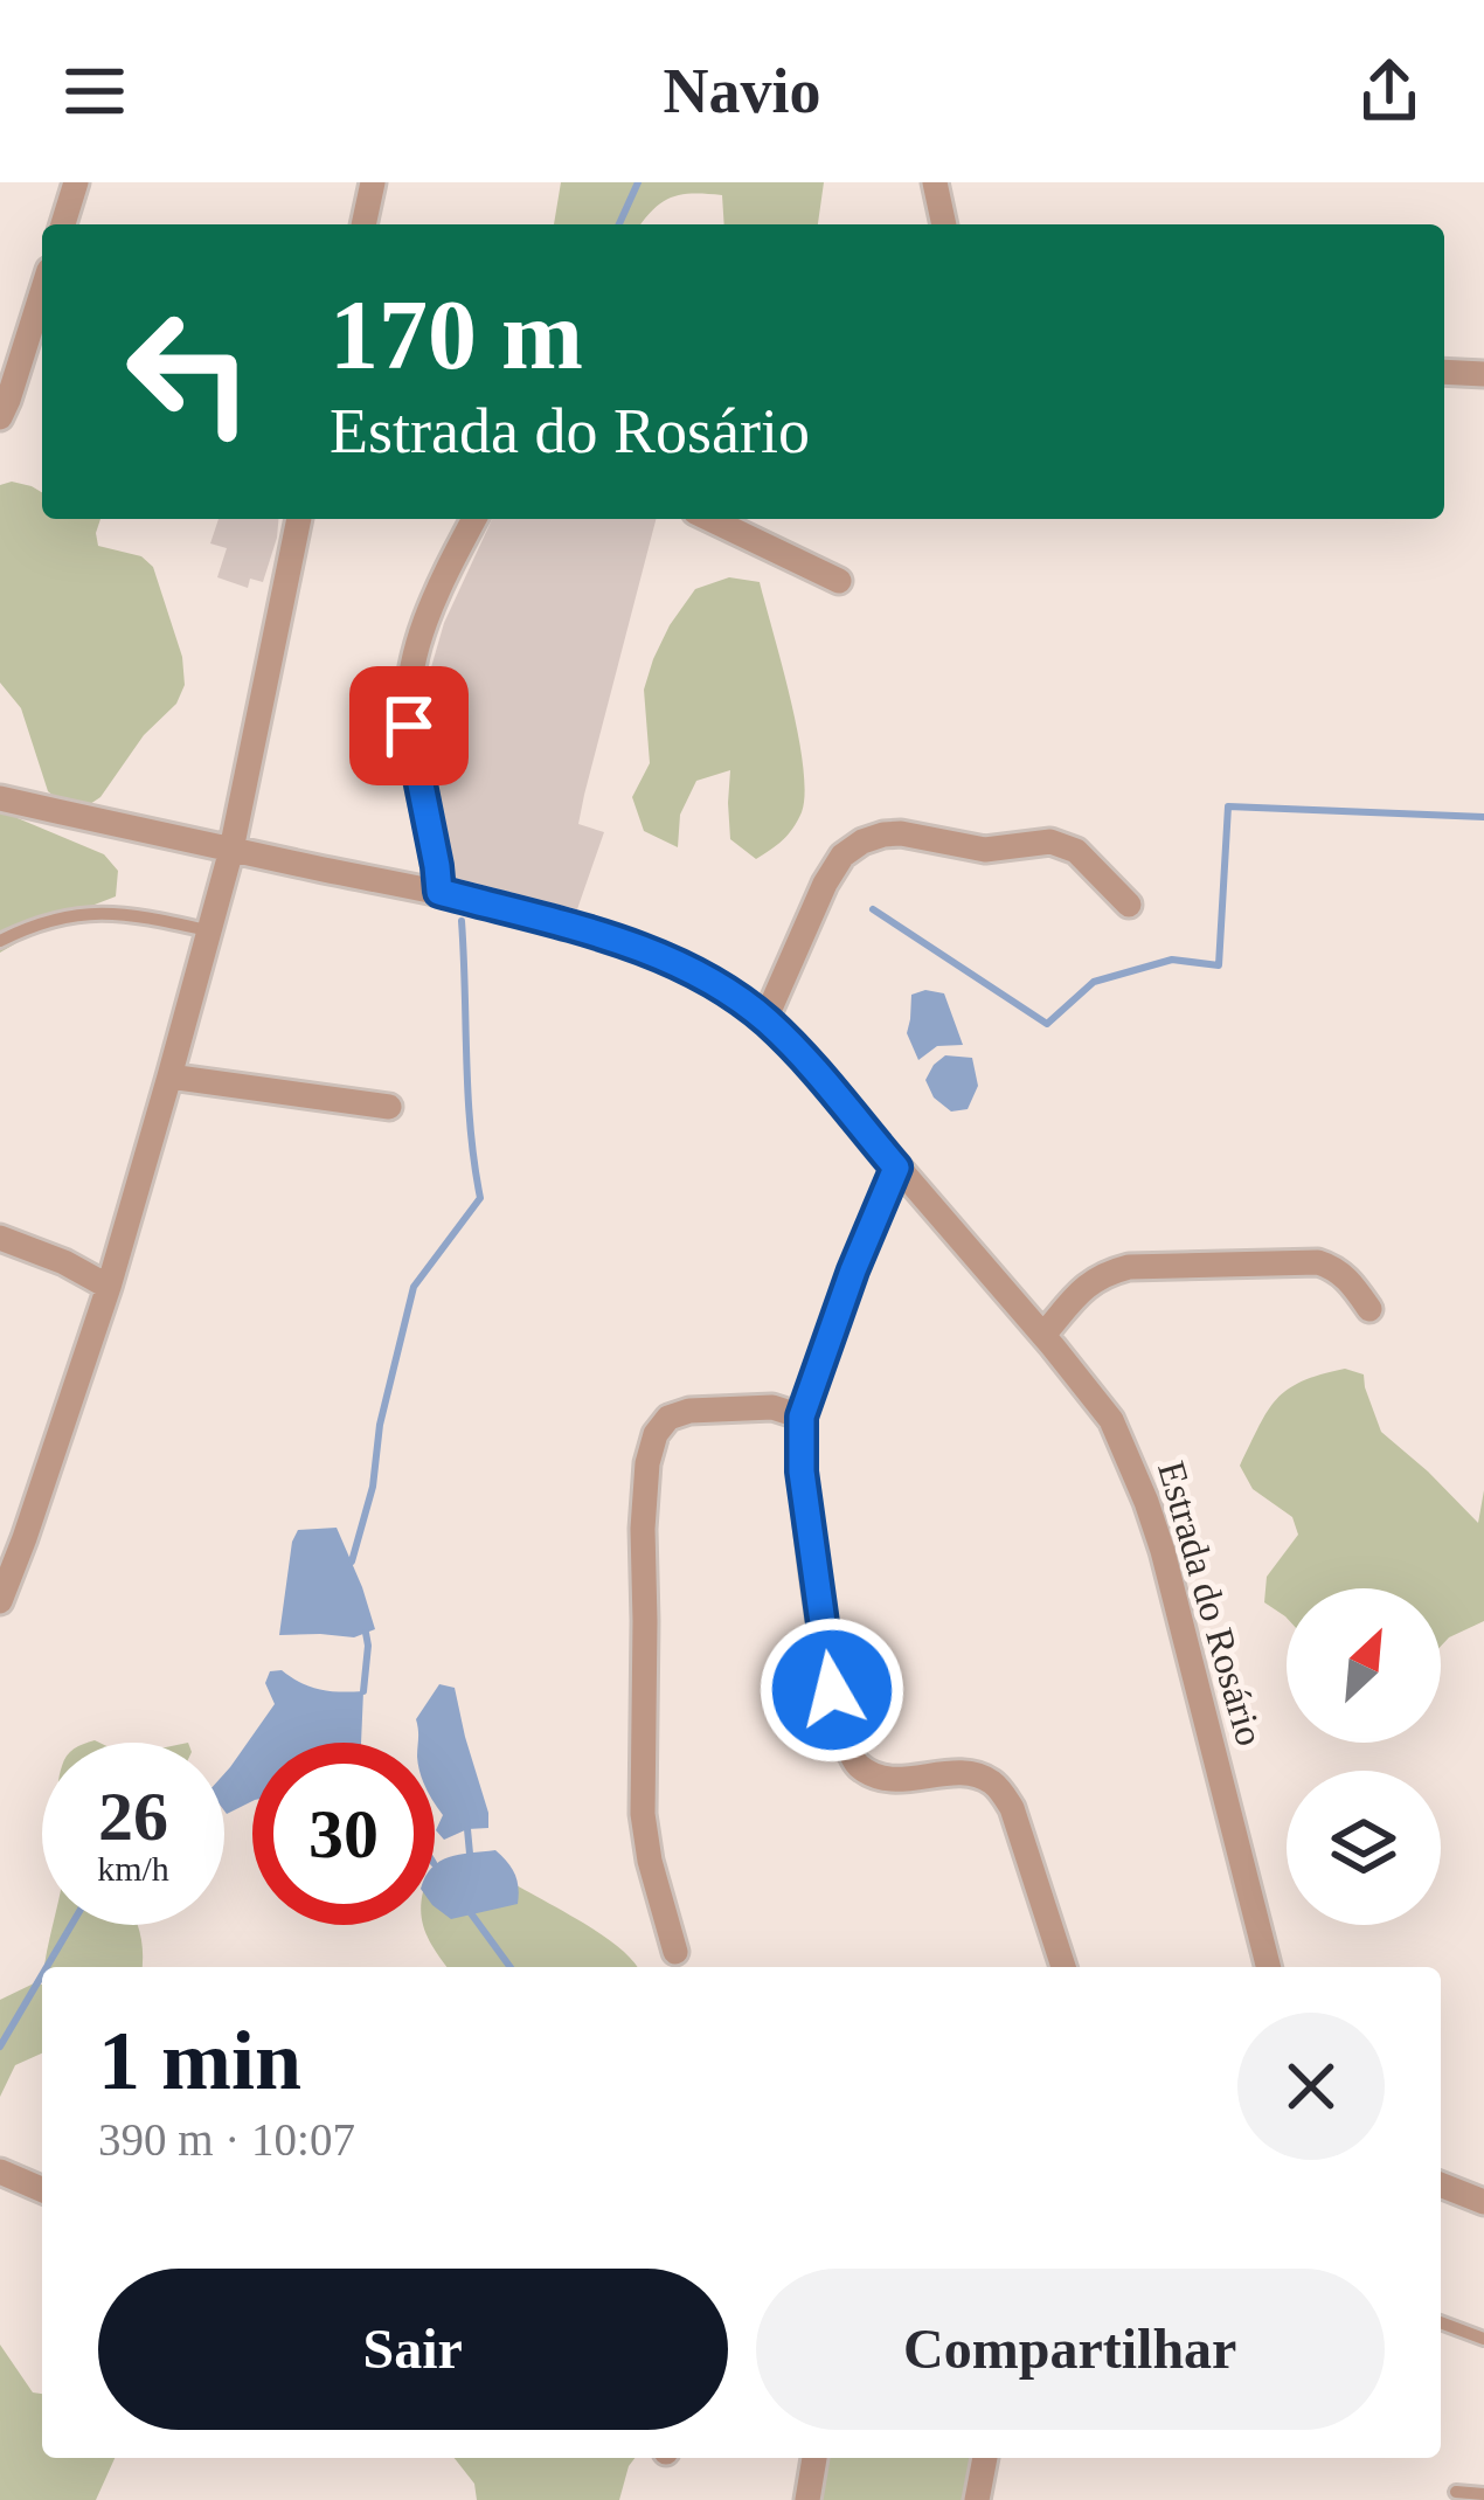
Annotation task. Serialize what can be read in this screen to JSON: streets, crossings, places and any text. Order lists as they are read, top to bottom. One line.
{"streets":{"street":["Estrada do Rosário"]},"north":"top right","page":{"header":"Navio","turn":["170 m","Estrada do Rosário"],"speed":"26 km/h","limit":"30","heading":["1 min","390 m · 10:07"],"buttons":["Sair","Compartilhar"]}}
